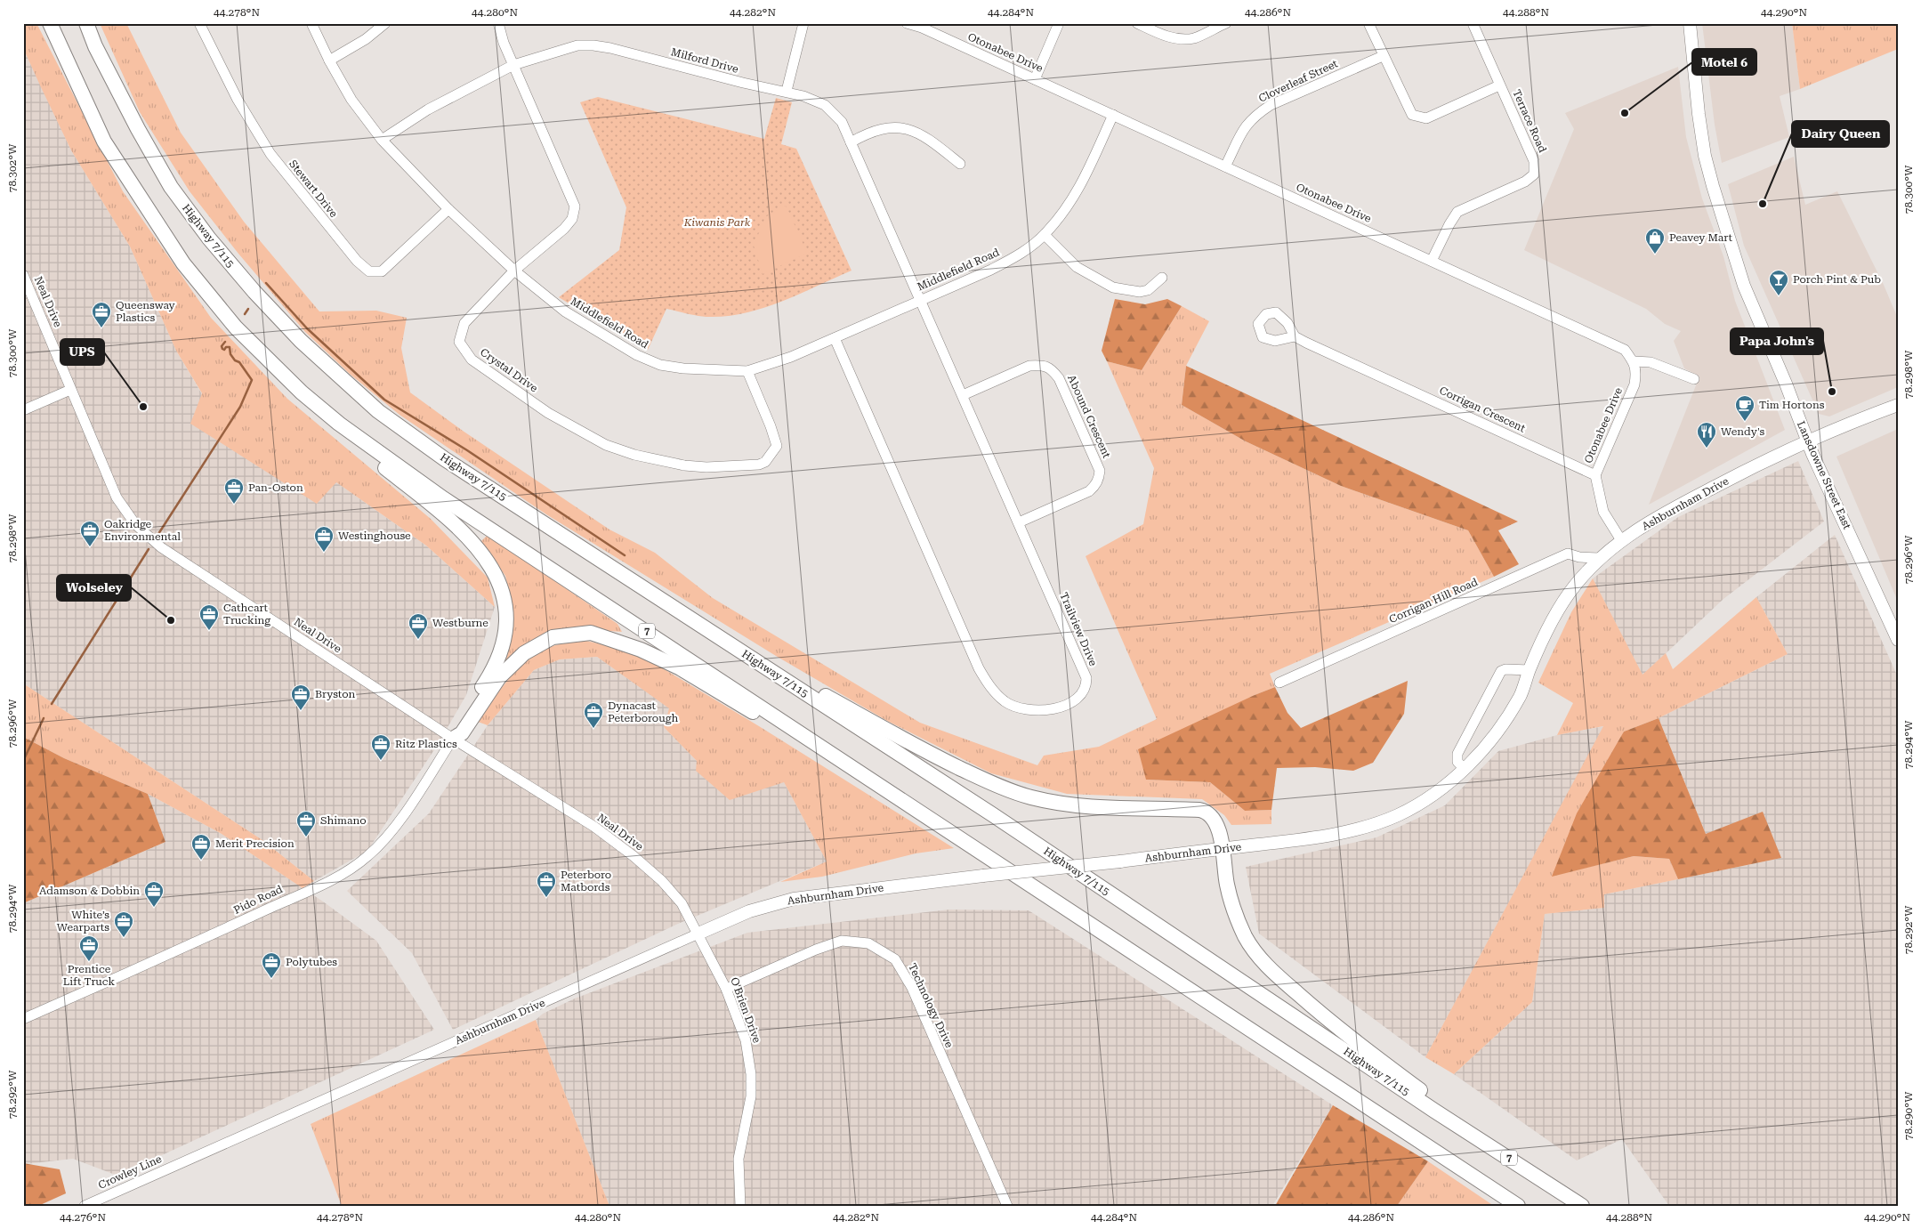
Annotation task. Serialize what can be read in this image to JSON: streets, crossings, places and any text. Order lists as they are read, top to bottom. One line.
{"streets":{"highway":["Highway 7/115","7"],"main road":["Lansdowne Street East","Ashburnham Drive"],"street":["Otonabee Drive","Milford Drive","Cloverleaf Street","Terrace Road","Stewart Drive","Middlefield Road","Neal Drive","Crystal Drive","Corrigan Crescent","Abound Crescent","Corrigan Hill Road","Trailview Drive","Pido Road","Technology Drive","O'Brien Drive","Crowley Line"]},"crossings":[["Otonabee Drive","Cloverleaf Street"],["Otonabee Drive","Terrace Road"],["Otonabee Drive","Middlefield Road"],["Otonabee Drive","Corrigan Crescent"],["Milford Drive","Middlefield Road"],["Milford Drive","Crystal Drive"],["Milford Drive","Trailview Drive"],["Stewart Drive","Middlefield Road"],["Middlefield Road","Crystal Drive"],["Middlefield Road","Trailview Drive"],["Neal Drive","Ashburnham Drive"],["Neal Drive","Pido Road"],["Neal Drive","O'Brien Drive"],["Abound Crescent","Trailview Drive"],["Lansdowne Street East","Ashburnham Drive"],["Ashburnham Drive","Corrigan Hill Road"],["Ashburnham Drive","O'Brien Drive"],["Ashburnham Drive","Crowley Line"],["Technology Drive","O'Brien Drive"]],"parks":["Kiwanis Park"],"places":{"other":["Motel 6","Dairy Queen","Papa John's","UPS","Wolseley"],"shop":["Peavey Mart"],"bar":["Porch Pint & Pub"],"office":["Queensway Plastics","Pan-Oston","Oakridge Environmental","Westinghouse","Cathcart Trucking","Westburne","Bryston","Dynacast Peterborough","Ritz Plastics","Shimano","Merit Precision","Peterboro Matbords","Adamson & Dobbin","White’s Wearparts","Prentice Lift Truck","Polytubes"],"cafe":["Tim Hortons"],"restaurant":["Wendy's"]},"coordinates":["44.278°N","44.280°N","44.282°N","44.284°N","44.286°N","44.288°N","44.290°N","78.302°W","78.300°W","78.298°W","78.296°W","78.294°W","78.292°W","78.290°W","44.276°N"]}
